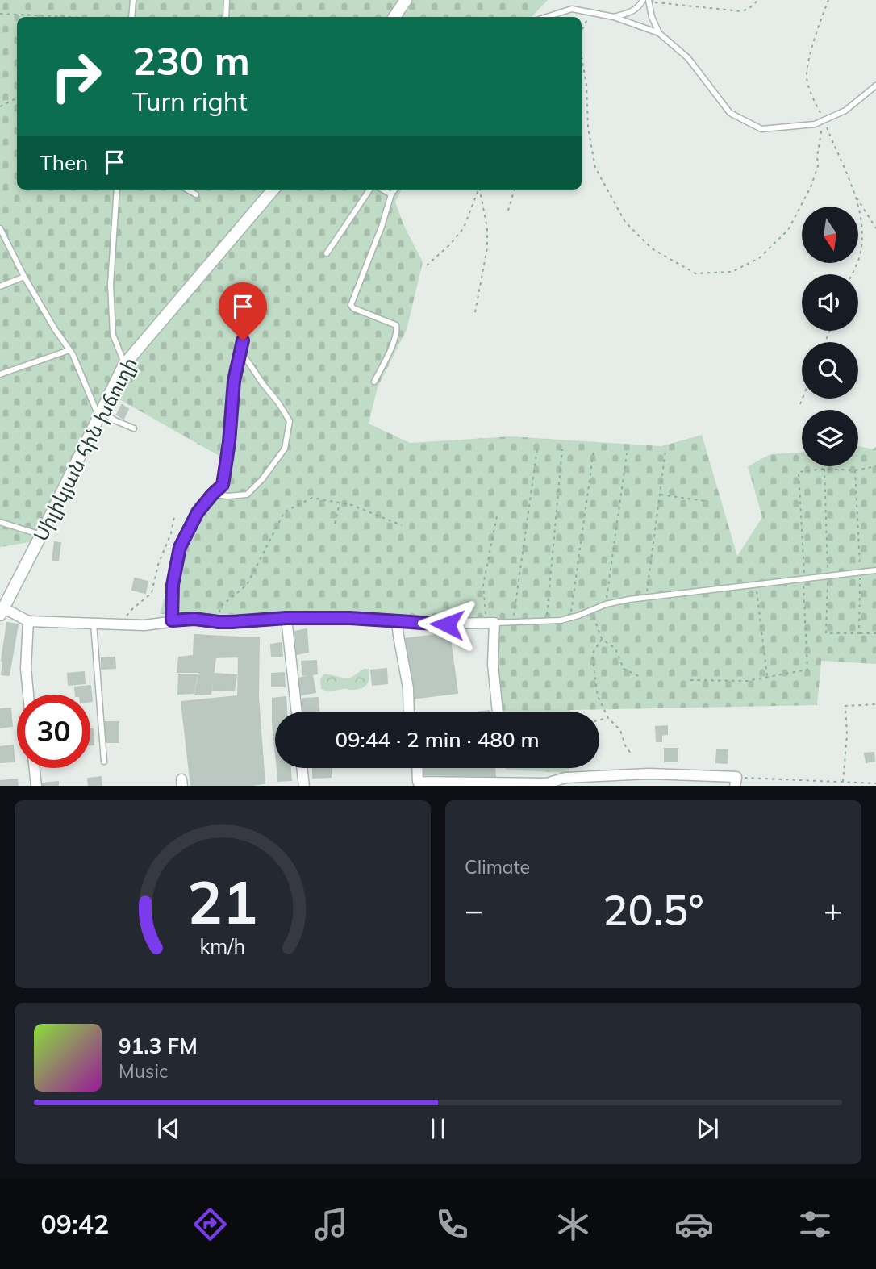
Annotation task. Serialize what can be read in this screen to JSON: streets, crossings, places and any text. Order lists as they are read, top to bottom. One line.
{"streets":{"street":["Սիլիկյան հին խճուղի"]},"north":"bottom","page":{"turn":["230 m","Turn right"],"then":"Then","limit":"30","trip":"09:44 · 2 min · 480 m","tile":"Climate","heat":["−","20.5°","+"],"song":["91.3 FM","Music"],"tabs":"09:42","gauge":["21","km/h"]}}
